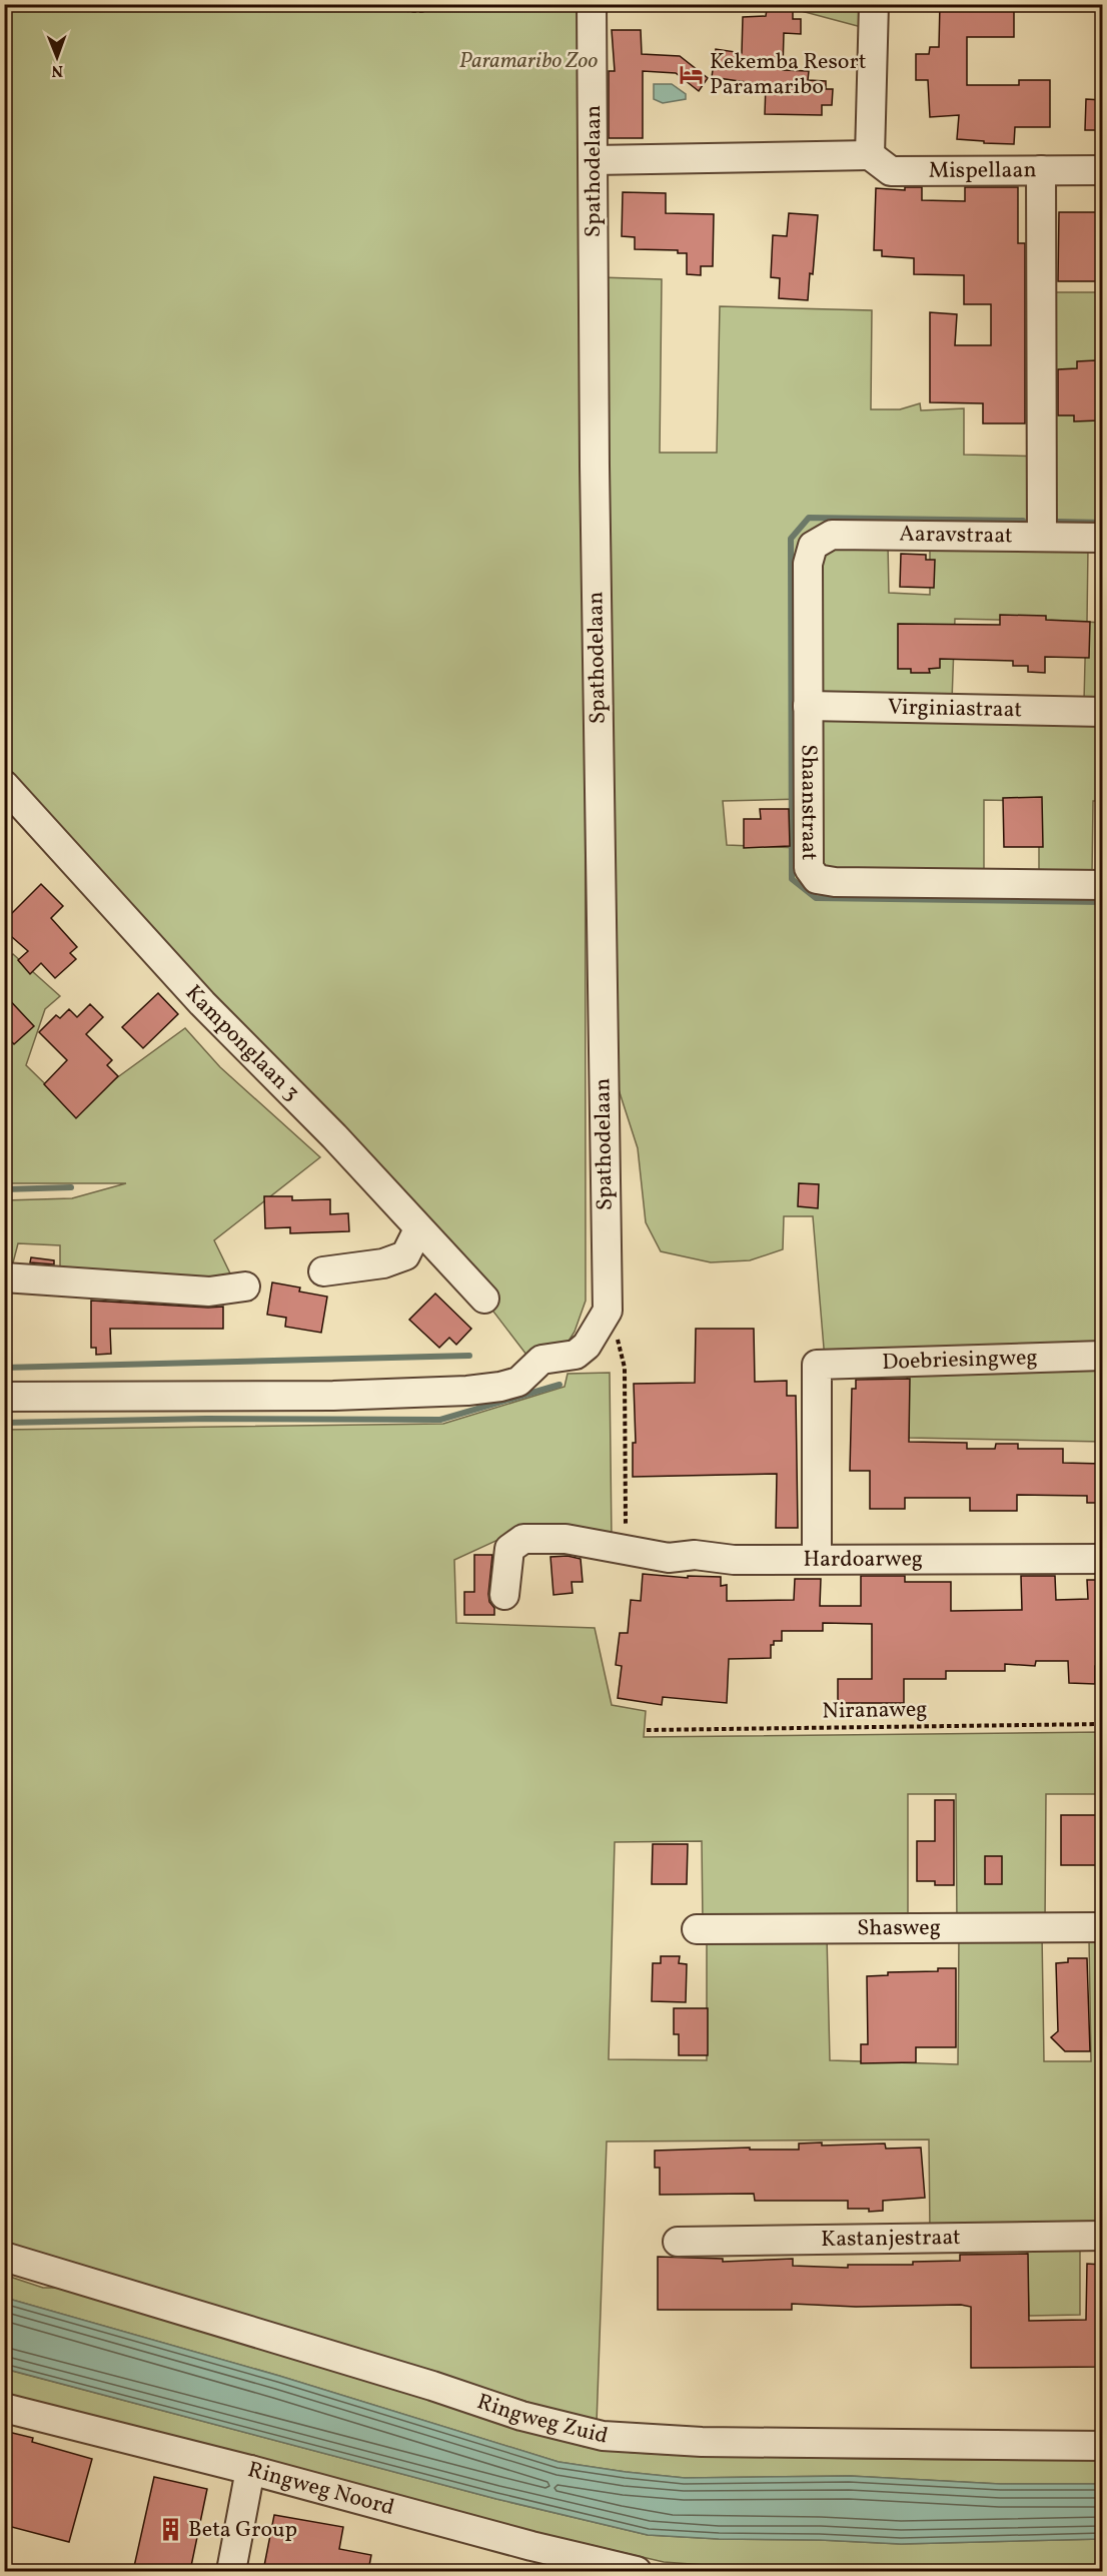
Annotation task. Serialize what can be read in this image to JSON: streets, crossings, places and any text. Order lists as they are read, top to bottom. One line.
{"streets":{"street":["Spathodelaan","Mispellaan","Aaravstraat","Virginiastraat","Shaanstraat","Kamponglaan 3","Doebriesingweg","Hardoarweg","Shasweg","Kastanjestraat","Ringweg Zuid","Ringweg Noord"],"path":["Niranaweg"]},"crossings":[["Aaravstraat","Shaanstraat"],["Virginiastraat","Shaanstraat"],["Doebriesingweg","Hardoarweg"]],"parks":["Paramaribo Zoo"],"places":{"hotel":["Kekemba Resort Paramaribo"],"building":["Beta Group"]},"north":"bottom"}
